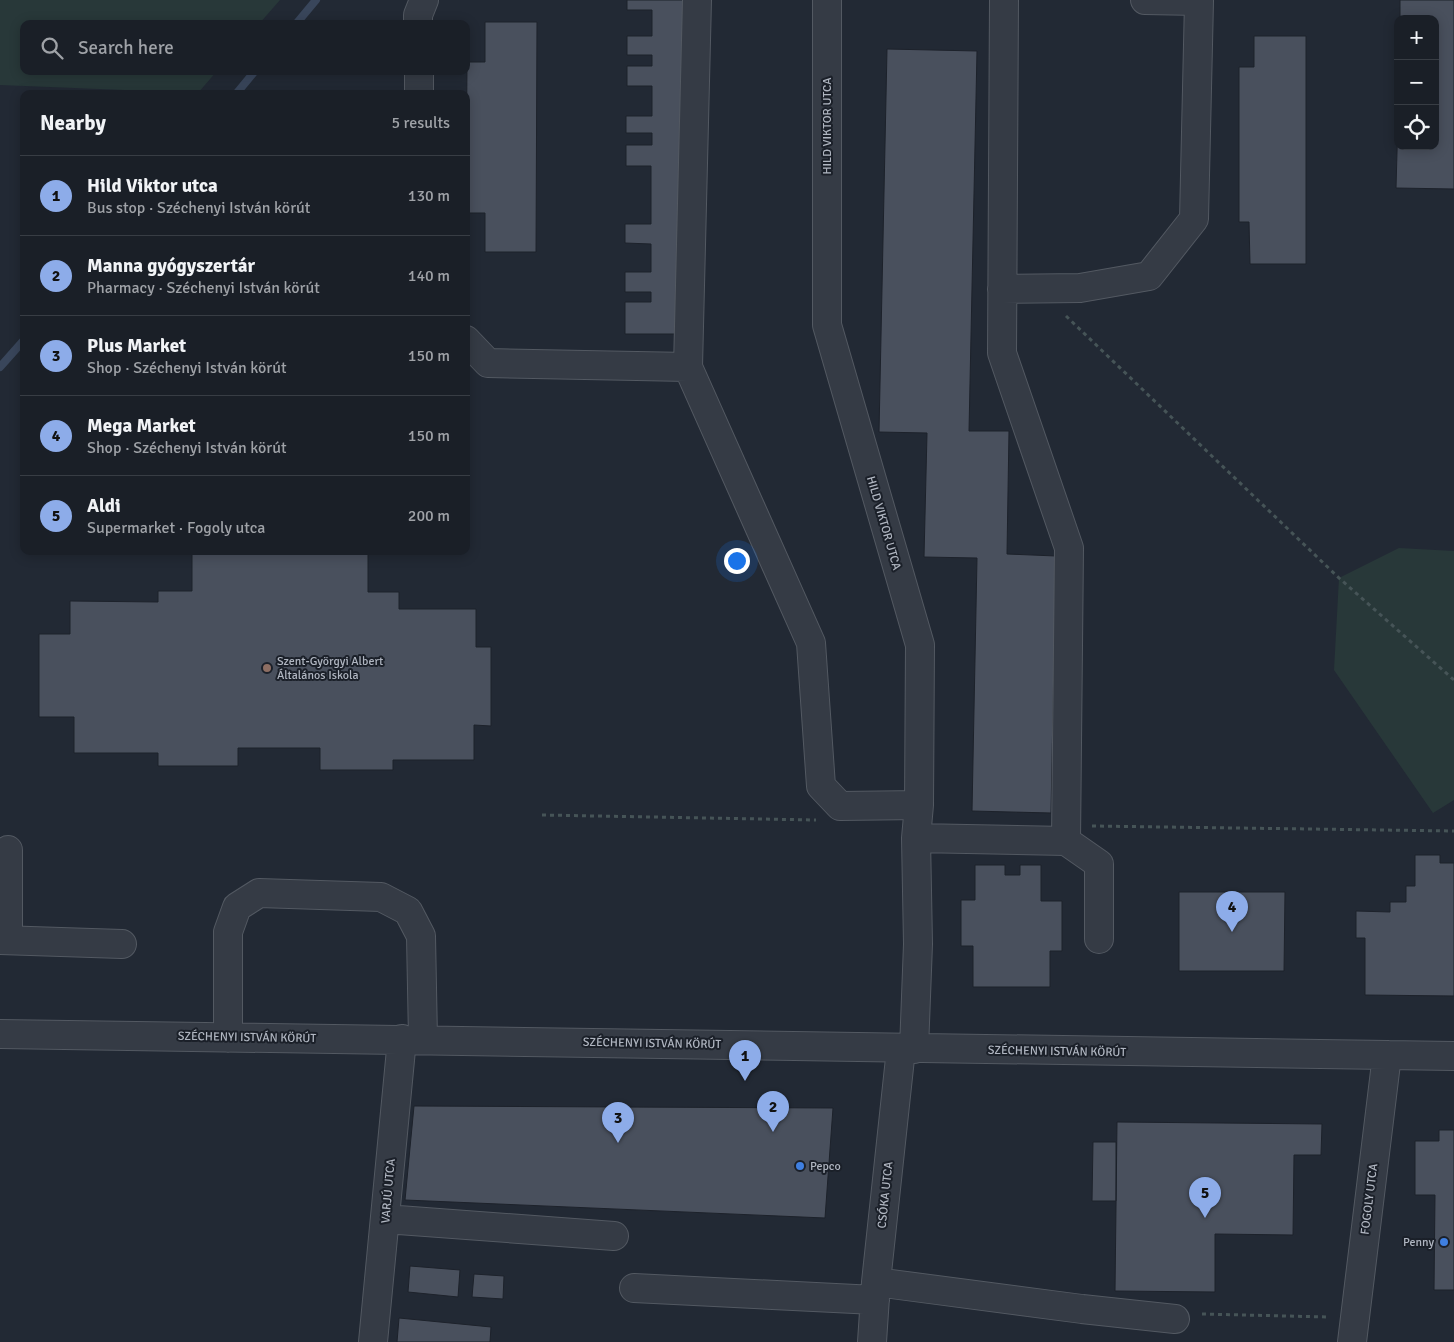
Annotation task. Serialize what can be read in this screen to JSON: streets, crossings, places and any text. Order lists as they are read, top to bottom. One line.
{"streets":{"street":["HILD VIKTOR UTCA","SZÉCHENYI ISTVÁN KÖRÚT","VARJÚ UTCA","CSÓKA UTCA","FOGOLY UTCA"]},"crossings":[["HILD VIKTOR UTCA","SZÉCHENYI ISTVÁN KÖRÚT"],["HILD VIKTOR UTCA","CSÓKA UTCA"],["SZÉCHENYI ISTVÁN KÖRÚT","VARJÚ UTCA"],["SZÉCHENYI ISTVÁN KÖRÚT","CSÓKA UTCA"],["SZÉCHENYI ISTVÁN KÖRÚT","FOGOLY UTCA"]],"places":["Szent-Györgyi Albert Általános Iskola","Pepco","Penny"],"page":{"map_buttons":["+","−"],"search":"Search here","heading":["Nearby","5 results"],"list":[{"mark":"1","name":"Hild Viktor utca","note":"Bus stop · Széchenyi István körút","value":"130 m"},{"mark":"2","name":"Manna gyógyszertár","note":"Pharmacy · Széchenyi István körút","value":"140 m"},{"mark":"3","name":"Plus Market","note":"Shop · Széchenyi István körút","value":"150 m"},{"mark":"4","name":"Mega Market","note":"Shop · Széchenyi István körút","value":"150 m"},{"mark":"5","name":"Aldi","note":"Supermarket · Fogoly utca","value":"200 m"}],"pins":["4","1","2","3","5"]}}
